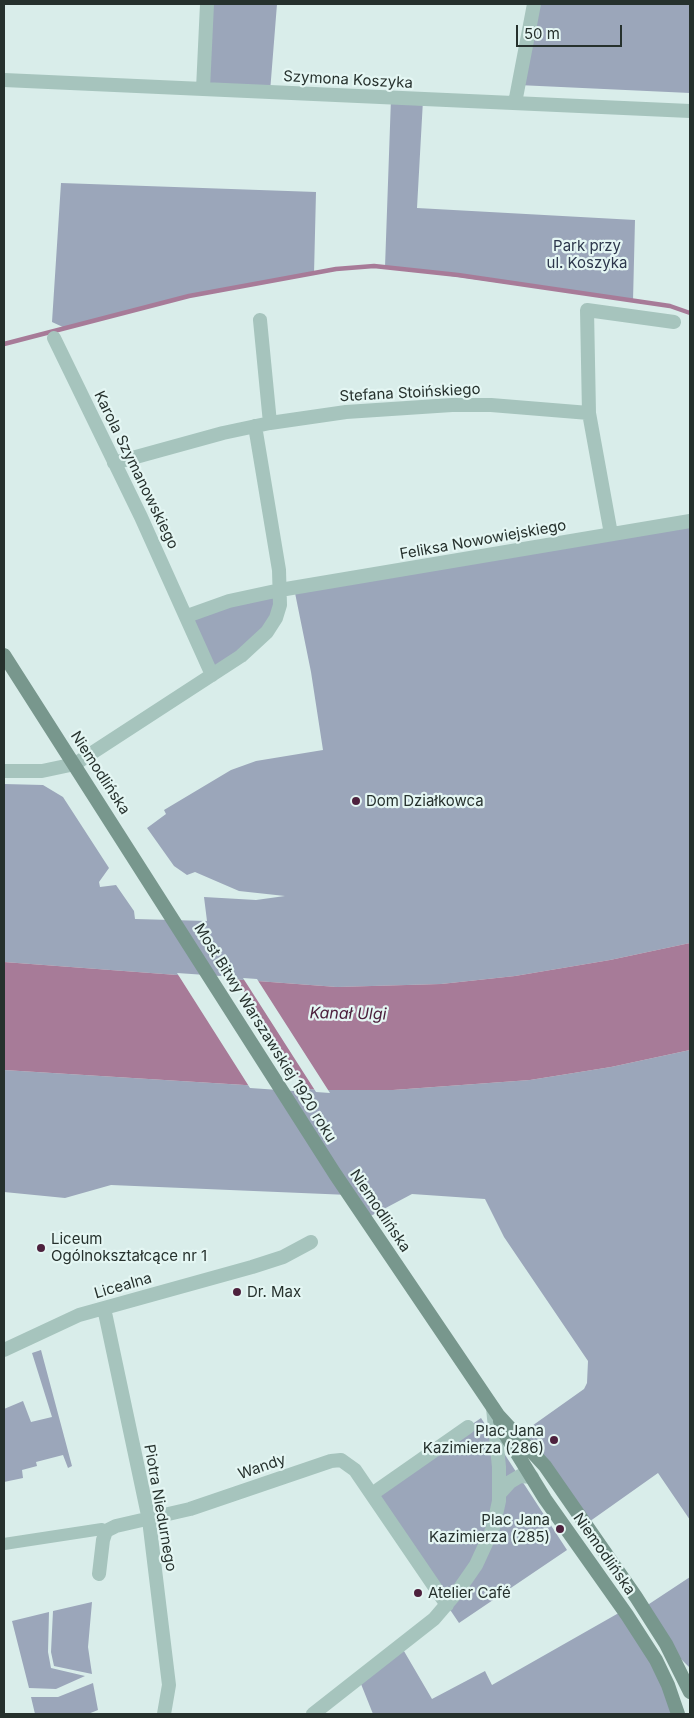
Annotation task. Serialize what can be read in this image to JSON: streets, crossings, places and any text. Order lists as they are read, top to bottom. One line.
{"streets":{"main road":["Niemodlińska","Most Bitwy Warszawskiej 1920 roku"],"street":["Szymona Koszyka","Stefana Stoińskiego","Karola Szymanowskiego","Feliksa Nowowiejskiego","Licealna","Wandy","Piotra Niedurnego"]},"crossings":[["Stefana Stoińskiego","Karola Szymanowskiego"],["Karola Szymanowskiego","Feliksa Nowowiejskiego"],["Niemodlińska","Most Bitwy Warszawskiej 1920 roku"],["Licealna","Piotra Niedurnego"],["Wandy","Piotra Niedurnego"]],"water":["Kanał Ulgi"],"parks":["Park przy ul. Koszyka"],"places":["Dom Działkowca","Liceum Ogólnokształcące nr 1","Dr. Max","Plac Jana Kazimierza (286)","Plac Jana Kazimierza (285)","Atelier Café"],"scale_bar":"50 m"}
